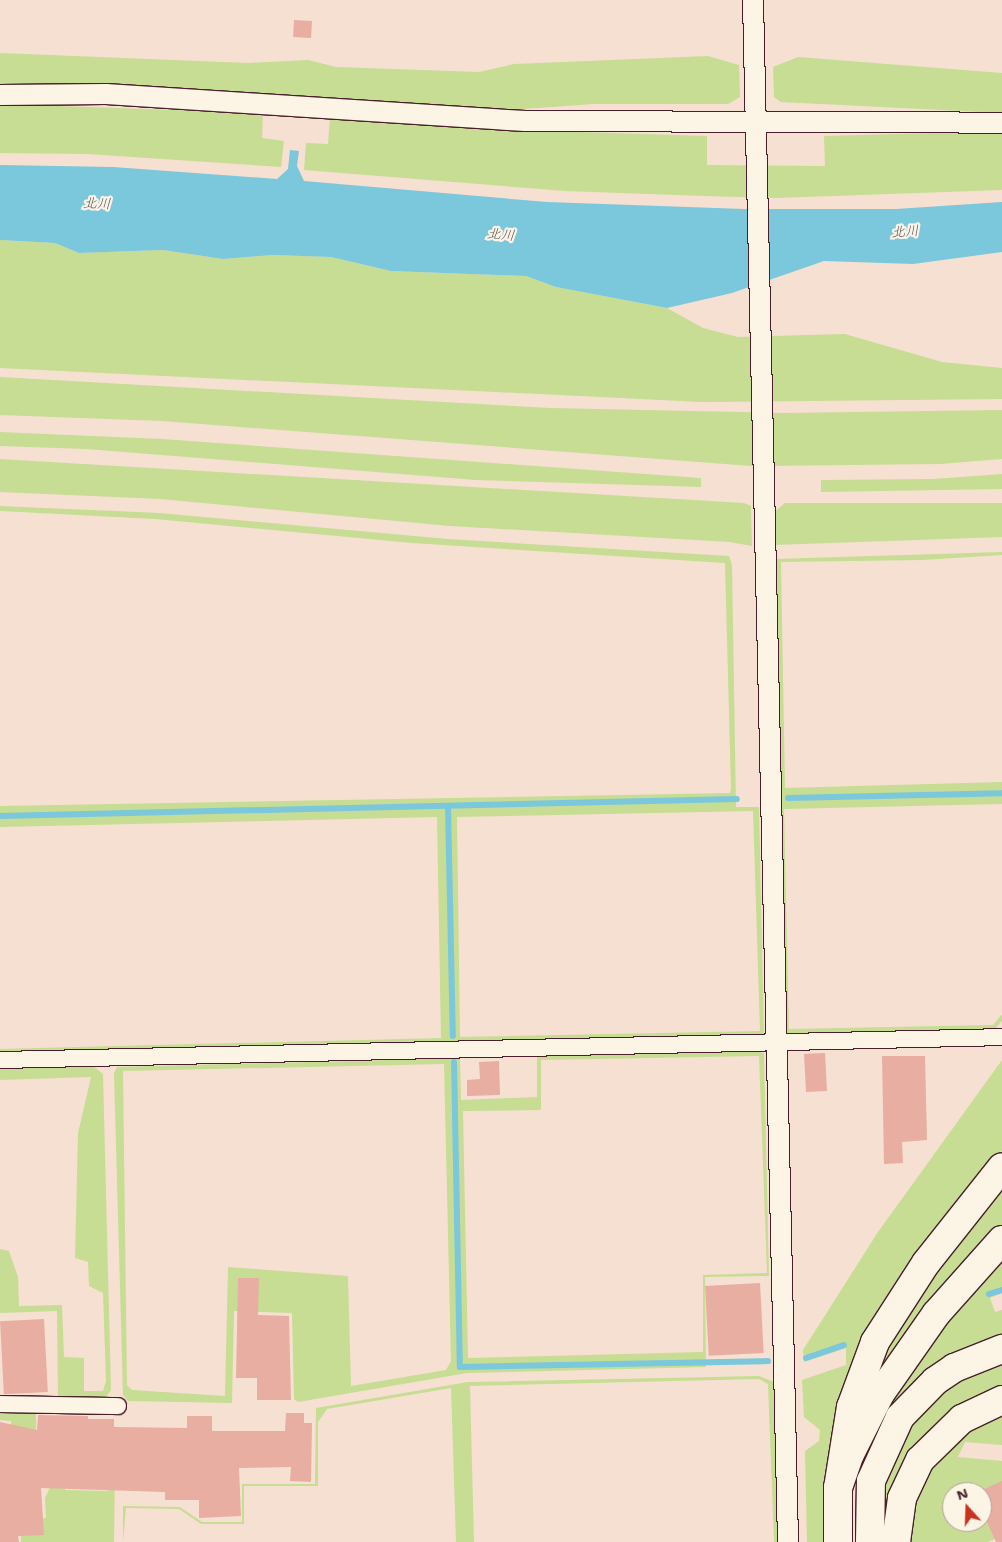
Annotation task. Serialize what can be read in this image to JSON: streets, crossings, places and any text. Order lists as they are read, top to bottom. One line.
{"water":["北川"],"north":"top"}
